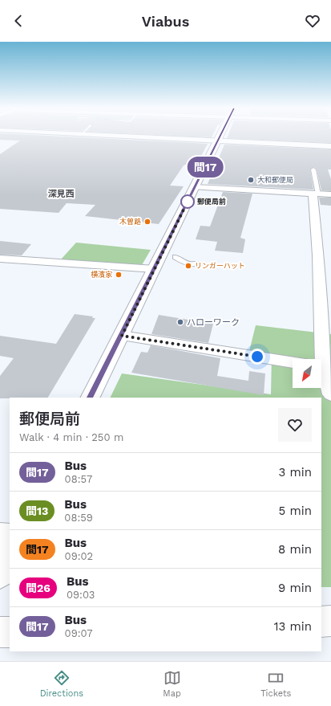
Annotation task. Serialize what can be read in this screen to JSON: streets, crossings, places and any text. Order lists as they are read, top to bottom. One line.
{"districts":["深見西"],"places":["大和郵便局","郵便局前","木曽路","リンガーハット","横濱家","ハローワーク"],"lines":["bus line 間17"],"north":"bottom left","page":{"header":"Viabus","on_map":"間17","heading":["郵便局前","Walk · 4 min · 250 m"],"list":[{"mark":"間17","name":"Bus","note":"08:57","value":"3 min"},{"mark":"間13","name":"Bus","note":"08:59","value":"5 min"},{"mark":"間17","name":"Bus","note":"09:02","value":"8 min"},{"mark":"間26","name":"Bus","note":"09:03","value":"9 min"},{"mark":"間17","name":"Bus","note":"09:07","value":"13 min"}],"tabs":["Directions","Map","Tickets"]}}
